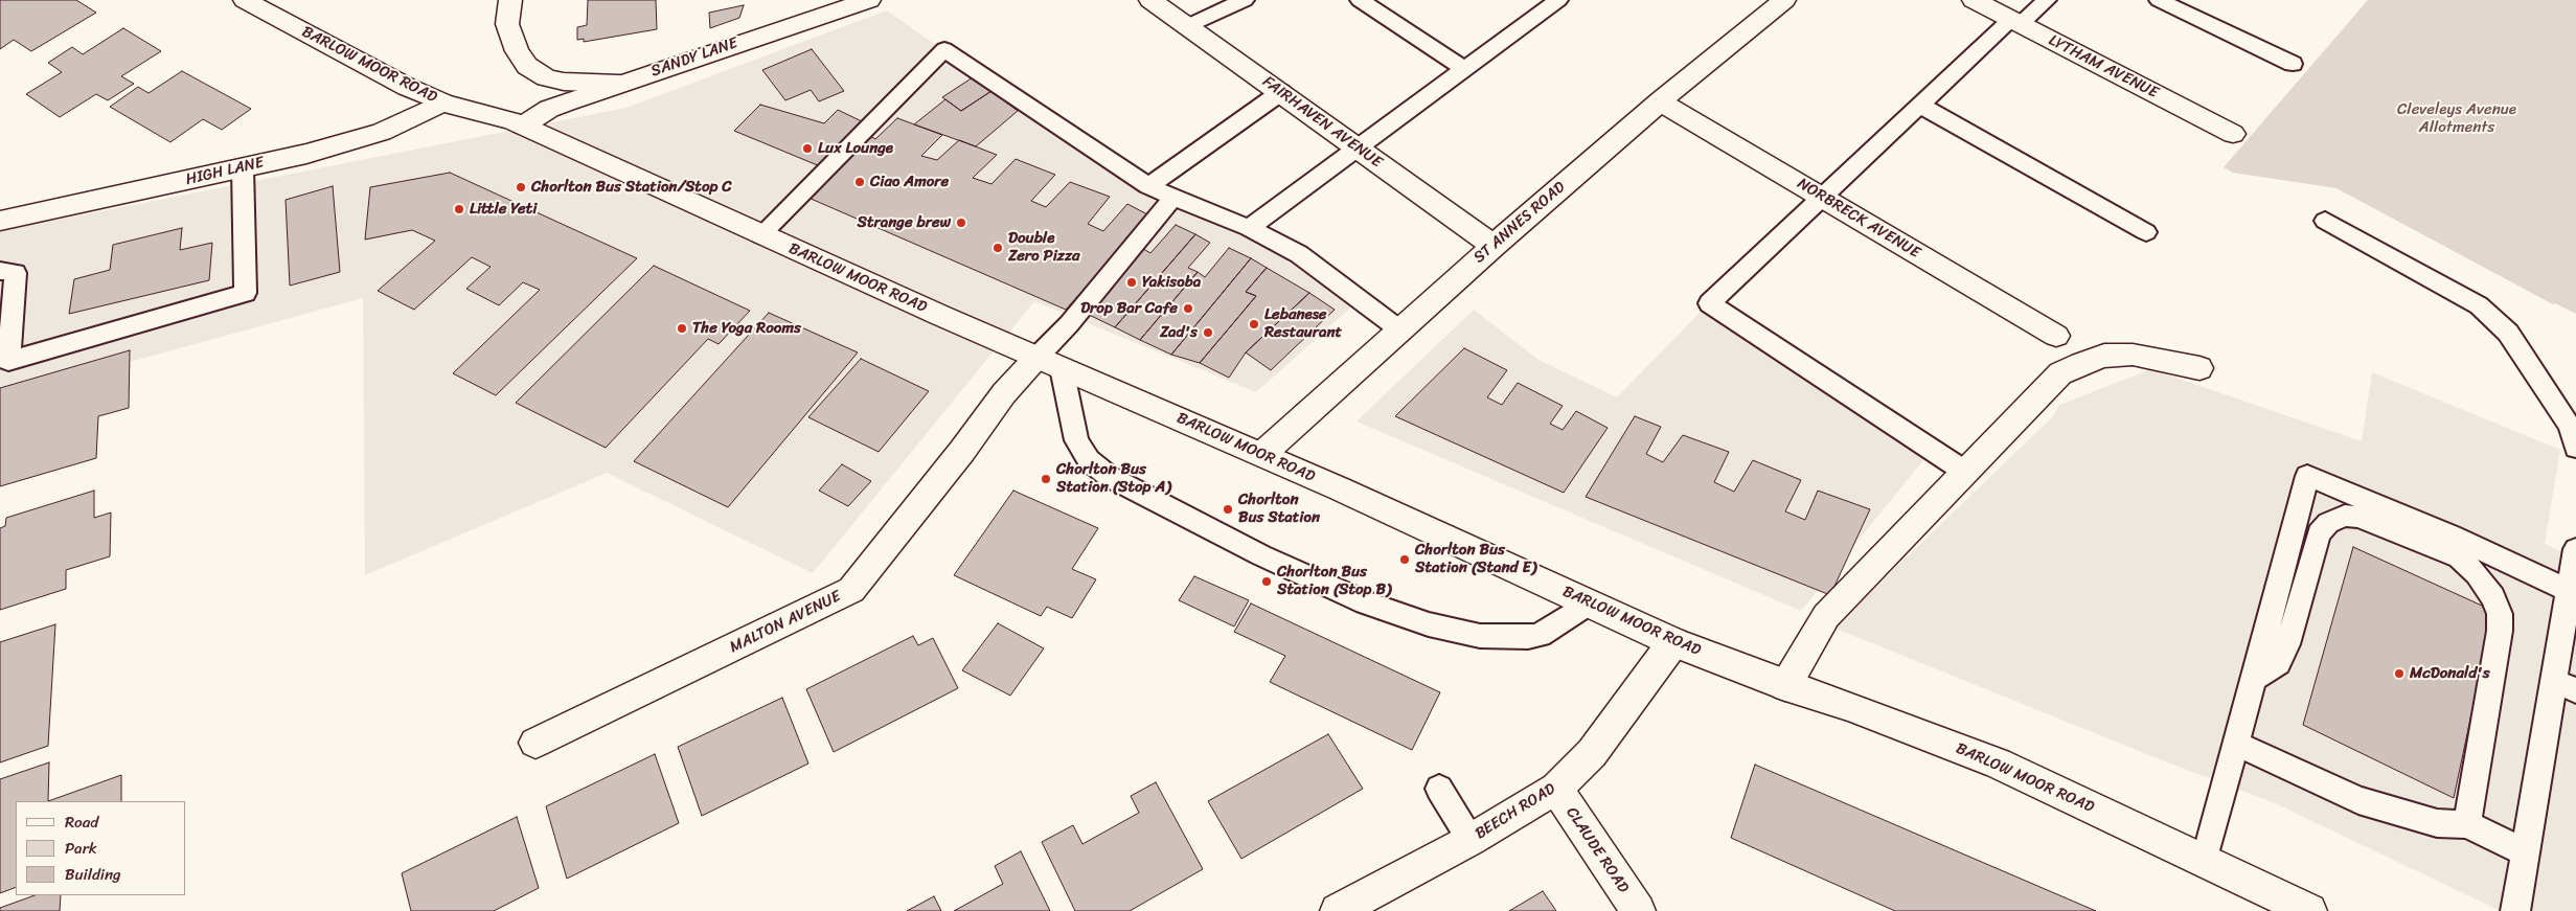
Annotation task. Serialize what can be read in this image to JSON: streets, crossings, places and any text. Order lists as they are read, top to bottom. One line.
{"streets":{"street":["SANDY LANE","BARLOW MOOR ROAD","LYTHAM AVENUE","FAIRHAVEN AVENUE","HIGH LANE","NORBRECK AVENUE","ST ANNES ROAD","MALTON AVENUE","BEECH ROAD","CLAUDE ROAD"]},"crossings":[["SANDY LANE","BARLOW MOOR ROAD"],["BARLOW MOOR ROAD","HIGH LANE"],["BARLOW MOOR ROAD","ST ANNES ROAD"],["BARLOW MOOR ROAD","MALTON AVENUE"],["BARLOW MOOR ROAD","BEECH ROAD"],["FAIRHAVEN AVENUE","ST ANNES ROAD"],["NORBRECK AVENUE","ST ANNES ROAD"],["BEECH ROAD","CLAUDE ROAD"]],"parks":["Cleveleys Avenue Allotments"],"places":["Lux Lounge","Ciao Amore","Chorlton Bus Station/Stop C","Little Yeti","Strange brew","Double Zero Pizza","Yakisoba","Drop Bar Cafe","Lebanese Restaurant","The Yoga Rooms","Zad's","Chorlton Bus Station (Stop A)","Chorlton Bus Station","Chorlton Bus Station (Stand E)","Chorlton Bus Station (Stop B)","McDonald's"],"legend":["Road","Park","Building"]}
